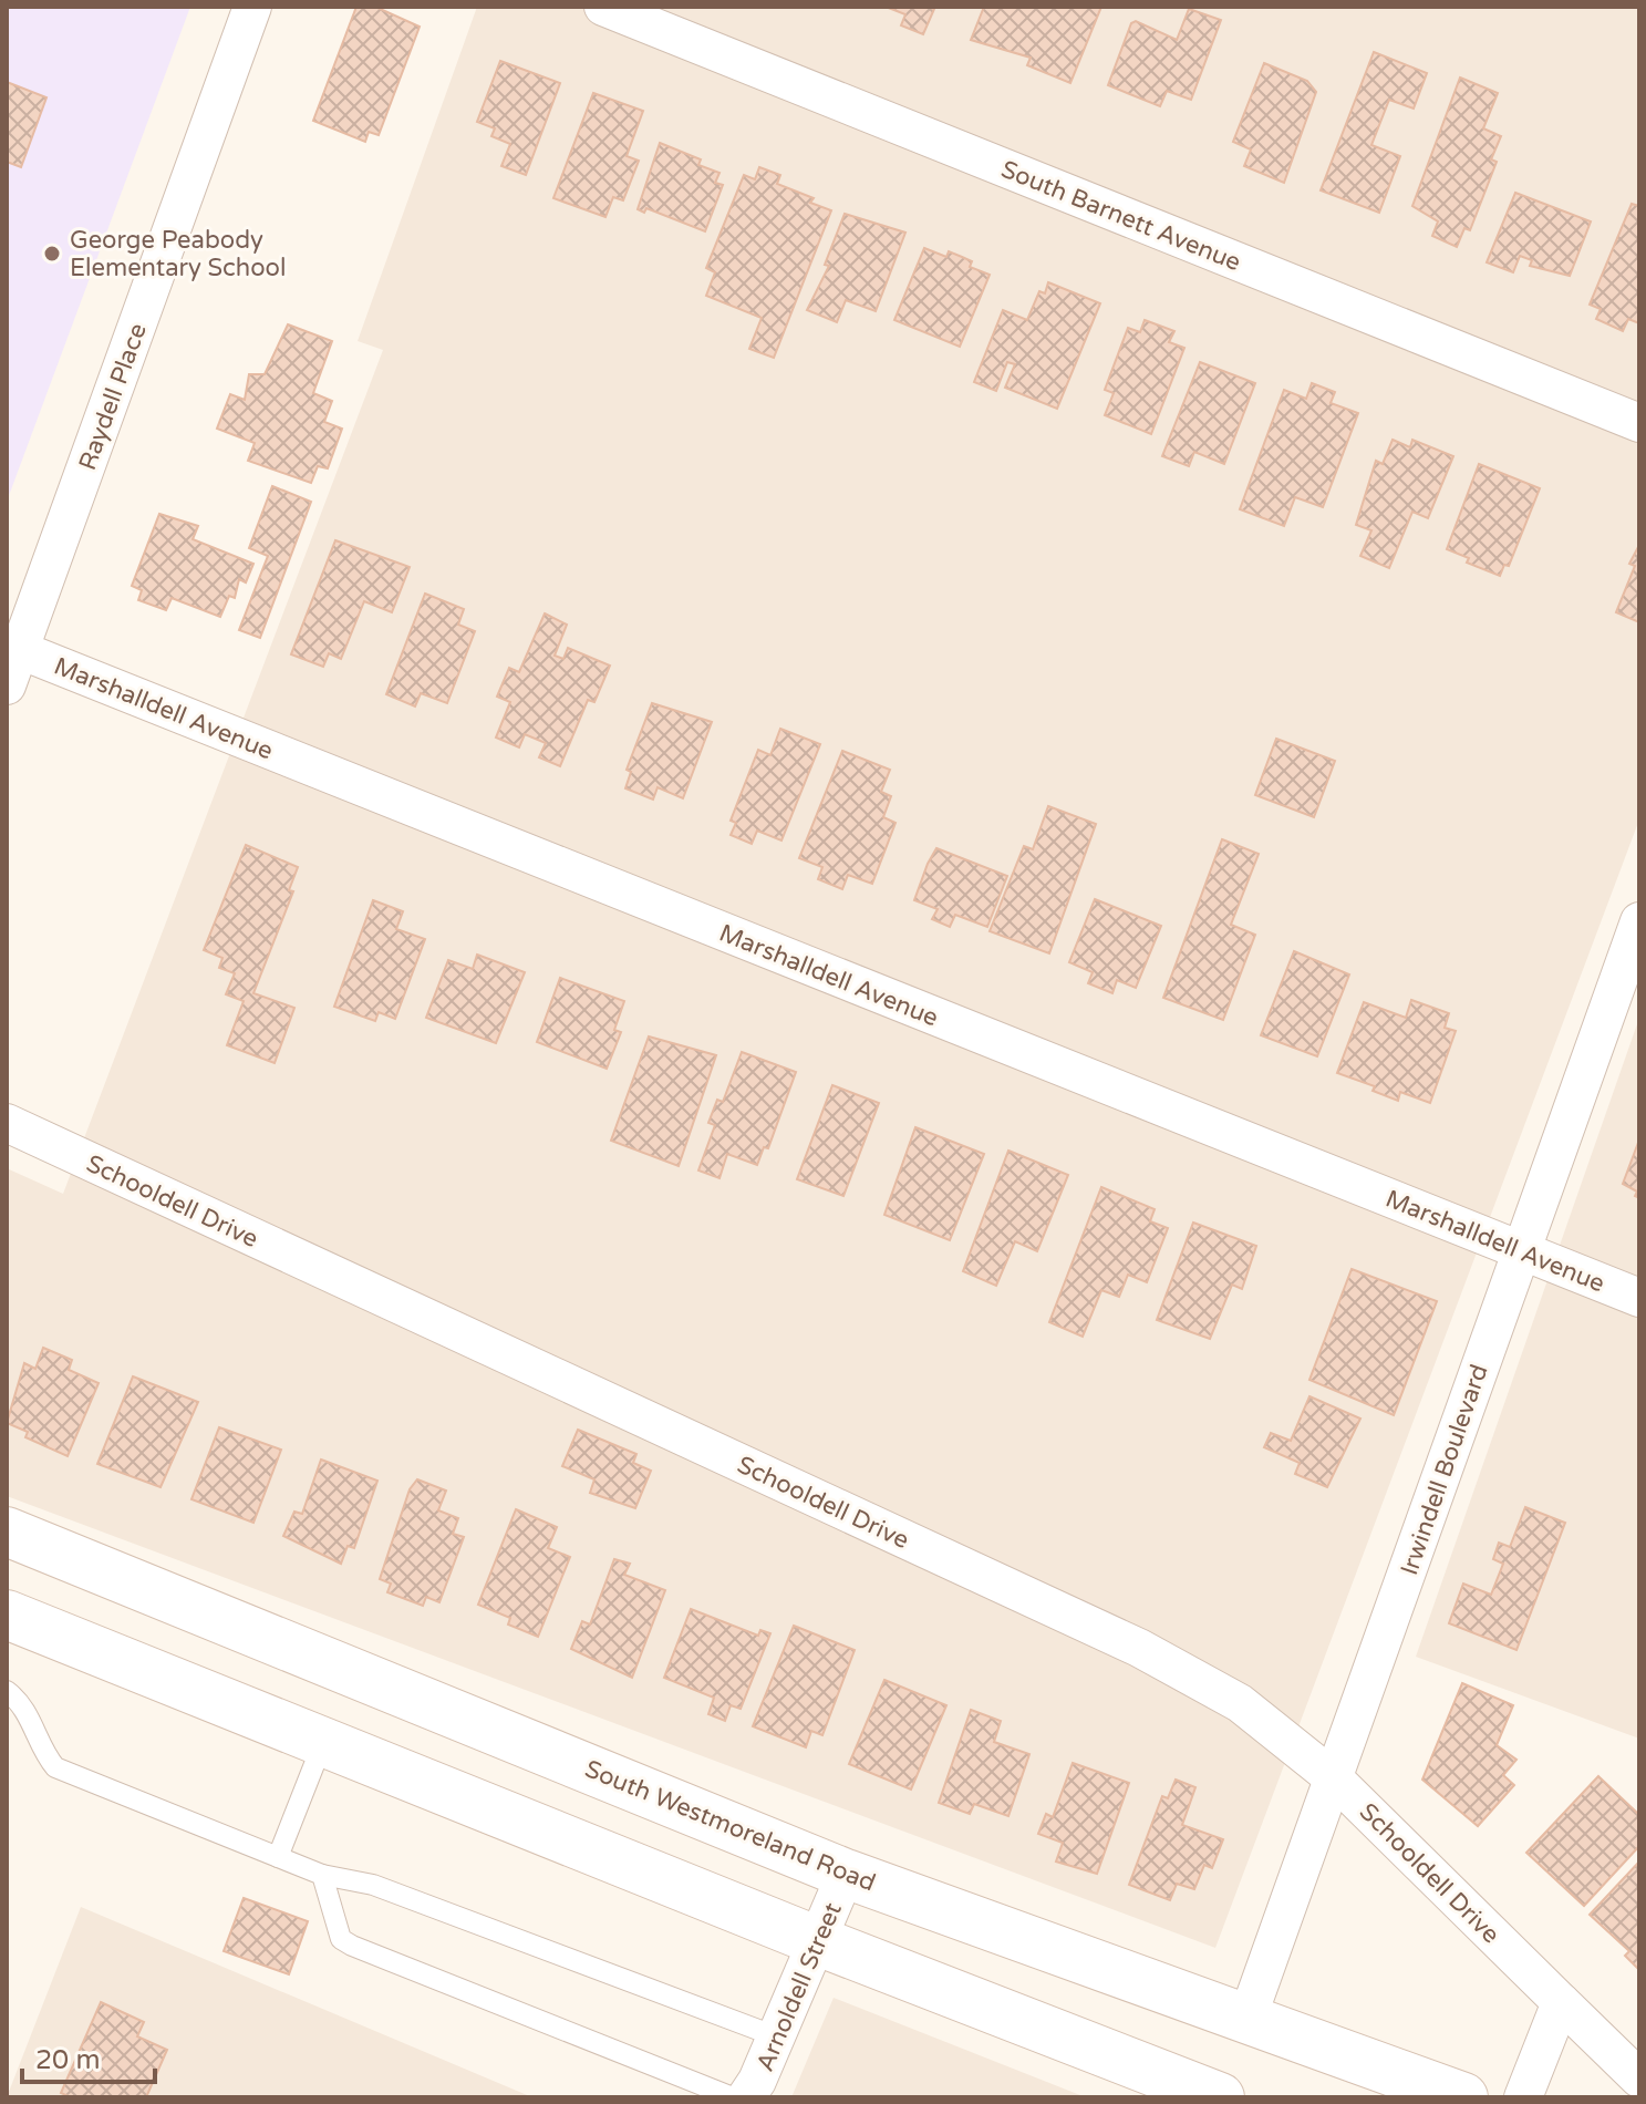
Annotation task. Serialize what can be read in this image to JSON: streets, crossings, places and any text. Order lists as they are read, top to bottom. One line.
{"streets":{"main road":["South Westmoreland Road"],"street":["South Barnett Avenue","Raydell Place","Marshalldell Avenue","Schooldell Drive","Irwindell Boulevard","Arnoldell Street"]},"crossings":[["Raydell Place","Marshalldell Avenue"],["Marshalldell Avenue","Irwindell Boulevard"],["Schooldell Drive","Irwindell Boulevard"],["Irwindell Boulevard","South Westmoreland Road"],["South Westmoreland Road","Arnoldell Street"]],"places":["George Peabody Elementary School"],"scale_bar":"20 m"}
